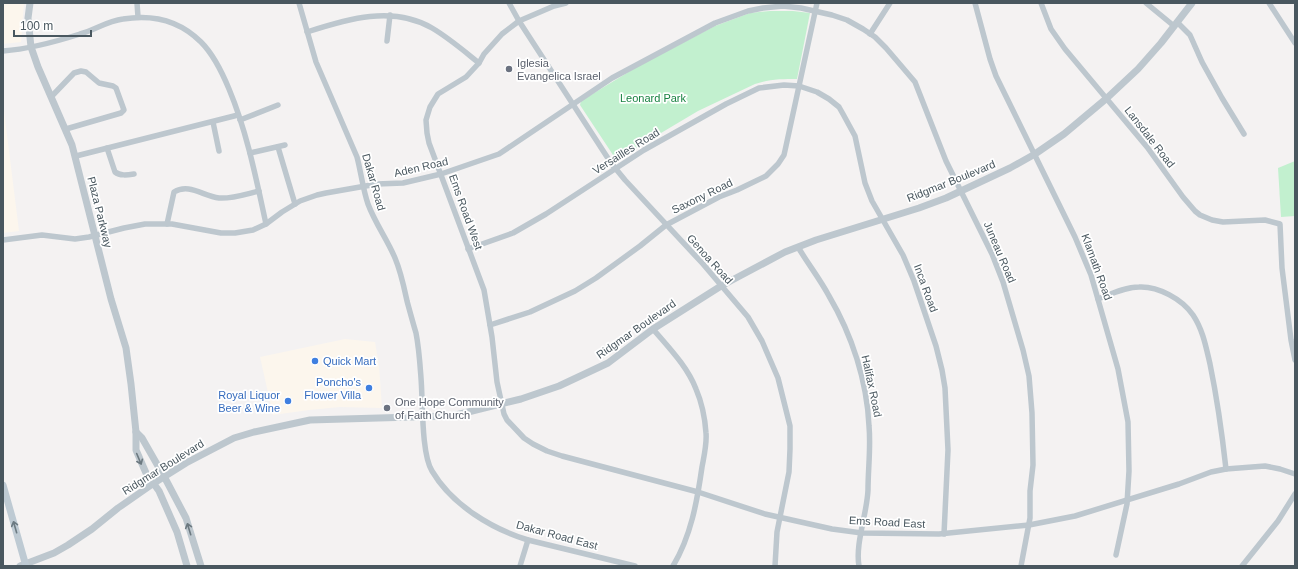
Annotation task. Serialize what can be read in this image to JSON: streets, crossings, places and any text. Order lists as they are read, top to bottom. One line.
{"streets":{"street":["Lansdale Road","Versailles Road","Aden Road","Ridgmar Boulevard","Dakar Road","Saxony Road","Plaza Parkway","Ems Road West","Juneau Road","Genoa Road","Klamath Road","Inca Road","Halifax Road","Ems Road East","Dakar Road East"]},"crossings":[["Lansdale Road","Ridgmar Boulevard"],["Versailles Road","Saxony Road"],["Versailles Road","Ems Road West"],["Versailles Road","Genoa Road"],["Versailles Road","Inca Road"],["Aden Road","Dakar Road"],["Aden Road","Saxony Road"],["Aden Road","Plaza Parkway"],["Aden Road","Ems Road West"],["Aden Road","Juneau Road"],["Aden Road","Genoa Road"],["Ridgmar Boulevard","Dakar Road"],["Ridgmar Boulevard","Plaza Parkway"],["Ridgmar Boulevard","Ems Road West"],["Ridgmar Boulevard","Juneau Road"],["Ridgmar Boulevard","Genoa Road"],["Ridgmar Boulevard","Klamath Road"],["Ridgmar Boulevard","Inca Road"],["Ridgmar Boulevard","Halifax Road"],["Ridgmar Boulevard","Ems Road East"],["Ridgmar Boulevard","Dakar Road East"],["Dakar Road","Dakar Road East"],["Saxony Road","Ems Road West"],["Saxony Road","Juneau Road"],["Saxony Road","Genoa Road"],["Saxony Road","Inca Road"],["Ems Road West","Genoa Road"],["Ems Road West","Ems Road East"],["Juneau Road","Ems Road East"],["Genoa Road","Ems Road East"],["Klamath Road","Ems Road East"],["Inca Road","Ems Road East"],["Halifax Road","Ems Road East"]],"parks":["Leonard Park"],"places":["Iglesia Evangelica Israel","Quick Mart","Poncho's Flower Villa","Royal Liquor Beer & Wine","One Hope Community of Faith Church"],"scale_bar":"100 m"}
